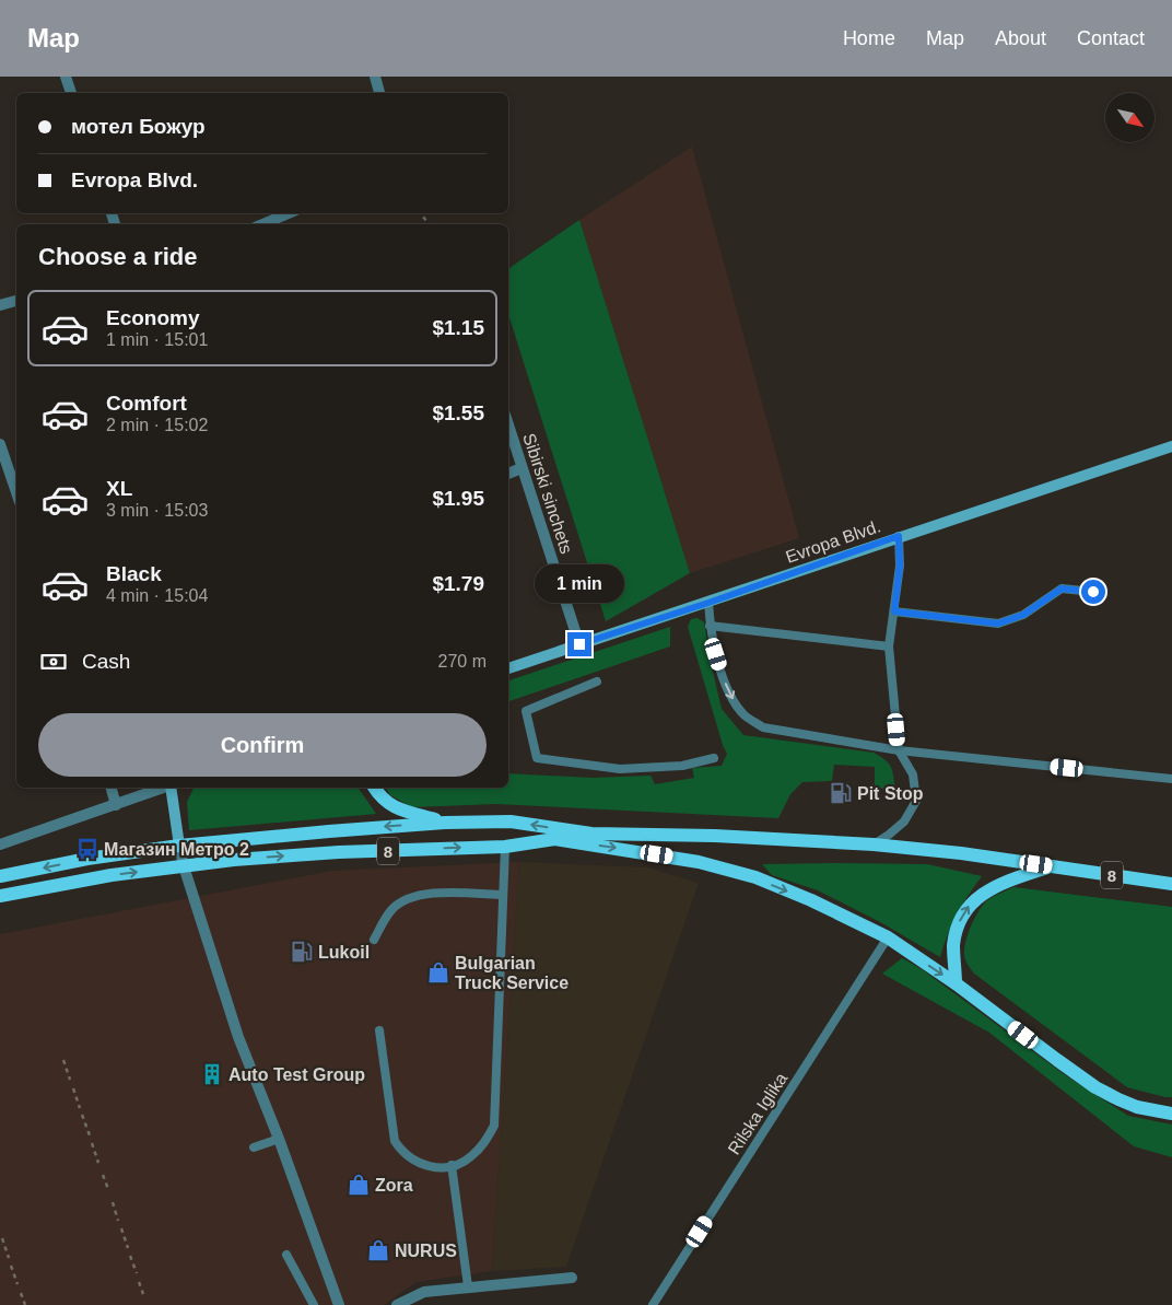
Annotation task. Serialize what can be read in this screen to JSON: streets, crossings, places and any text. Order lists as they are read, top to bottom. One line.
{"streets":{"main road":["8"],"street":["Sibirski sinchets","Evropa Blvd."],"lane":["Rilska Iglika"]},"crossings":[["Sibirski sinchets","Evropa Blvd."]],"places":{"fuel station":["Pit Stop","Lukoil"],"bus stop":["Магазин Метро 2"],"shop":["Bulgarian Truck Service","Zora","NURUS"],"building":["Auto Test Group"]},"north":"bottom right","page":{"header":"Map","nav":["Home","Map","About","Contact"],"banner":["мотел Божур","Evropa Blvd."],"heading":"Choose a ride","list":[{"name":"Economy","note":"1 min · 15:01","value":"$1.15"},{"name":"Comfort","note":"2 min · 15:02","value":"$1.55"},{"name":"XL","note":"3 min · 15:03","value":"$1.95"},{"name":"Black","note":"4 min · 15:04","value":"$1.79"}],"bubble":"1 min","pay":["Cash","270 m"],"buttons":"Confirm"}}
